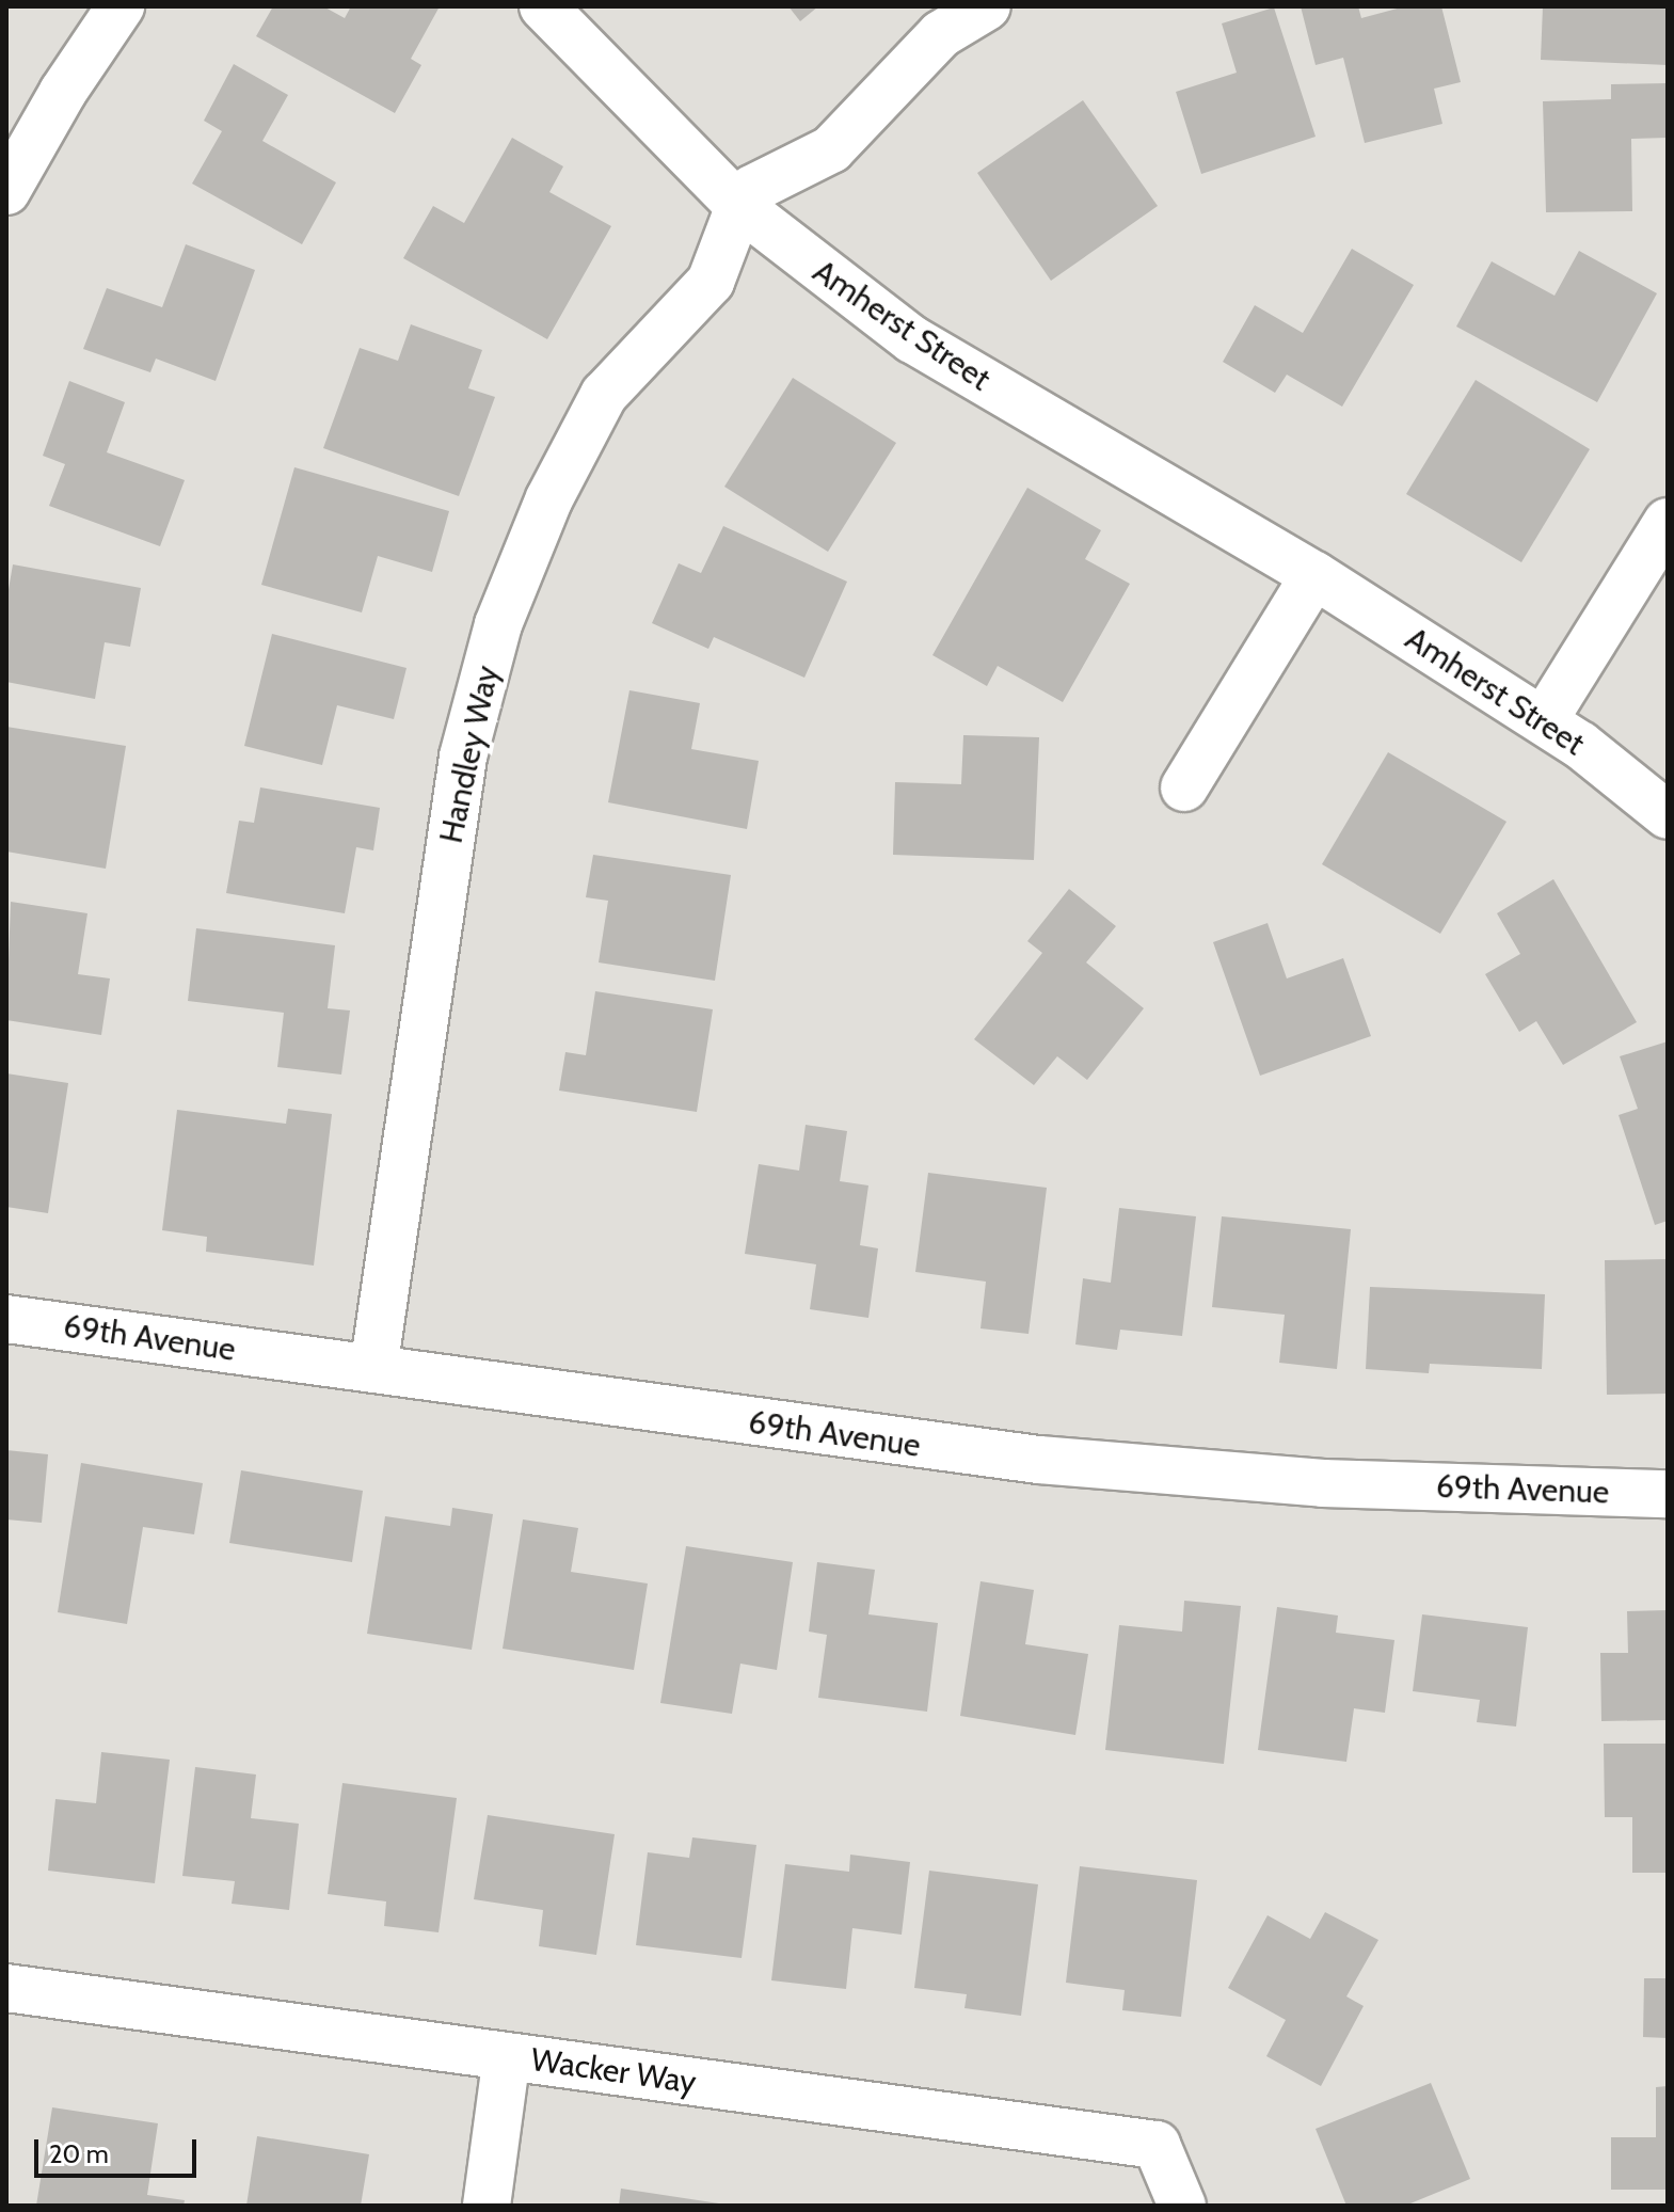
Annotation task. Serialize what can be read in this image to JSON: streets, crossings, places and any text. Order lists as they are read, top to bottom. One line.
{"streets":{"street":["Amherst Street","Handley Way","69th Avenue","Wacker Way"]},"crossings":[["Amherst Street","Handley Way"],["Handley Way","69th Avenue"]],"scale_bar":"20 m"}
